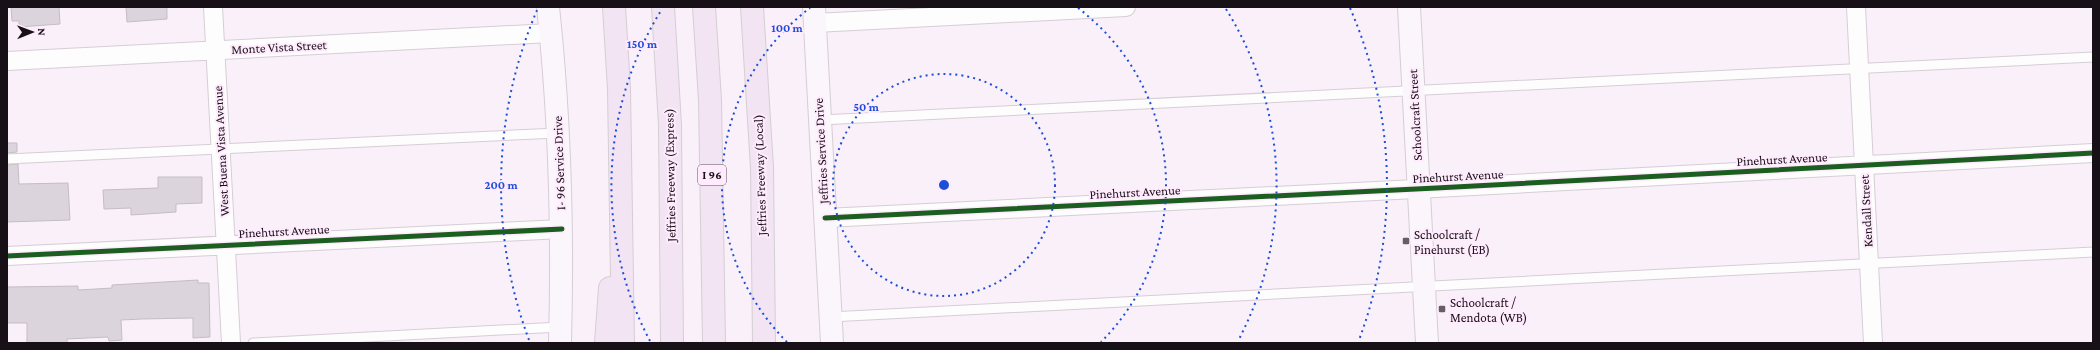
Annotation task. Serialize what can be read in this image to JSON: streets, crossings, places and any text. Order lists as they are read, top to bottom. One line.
{"streets":{"highway":["Jeffries Freeway (Express)","I 96","Jeffries Freeway (Local)"],"street":["Monte Vista Street","Schoolcraft Street","West Buena Vista Avenue","Jeffries Service Drive","Pinehurst Avenue","I- 96 Service Drive","Kendall Street"]},"crossings":[["Monte Vista Street","West Buena Vista Avenue"],["Monte Vista Street","I- 96 Service Drive"],["Schoolcraft Street","Pinehurst Avenue"],["West Buena Vista Avenue","Pinehurst Avenue"],["Jeffries Service Drive","Pinehurst Avenue"],["Pinehurst Avenue","I- 96 Service Drive"],["Pinehurst Avenue","Kendall Street"]],"places":{"transit":["Schoolcraft / Pinehurst (EB)","Schoolcraft / Mendota (WB)"]},"north":"right","rings":["100 m","150 m","50 m","200 m"]}
